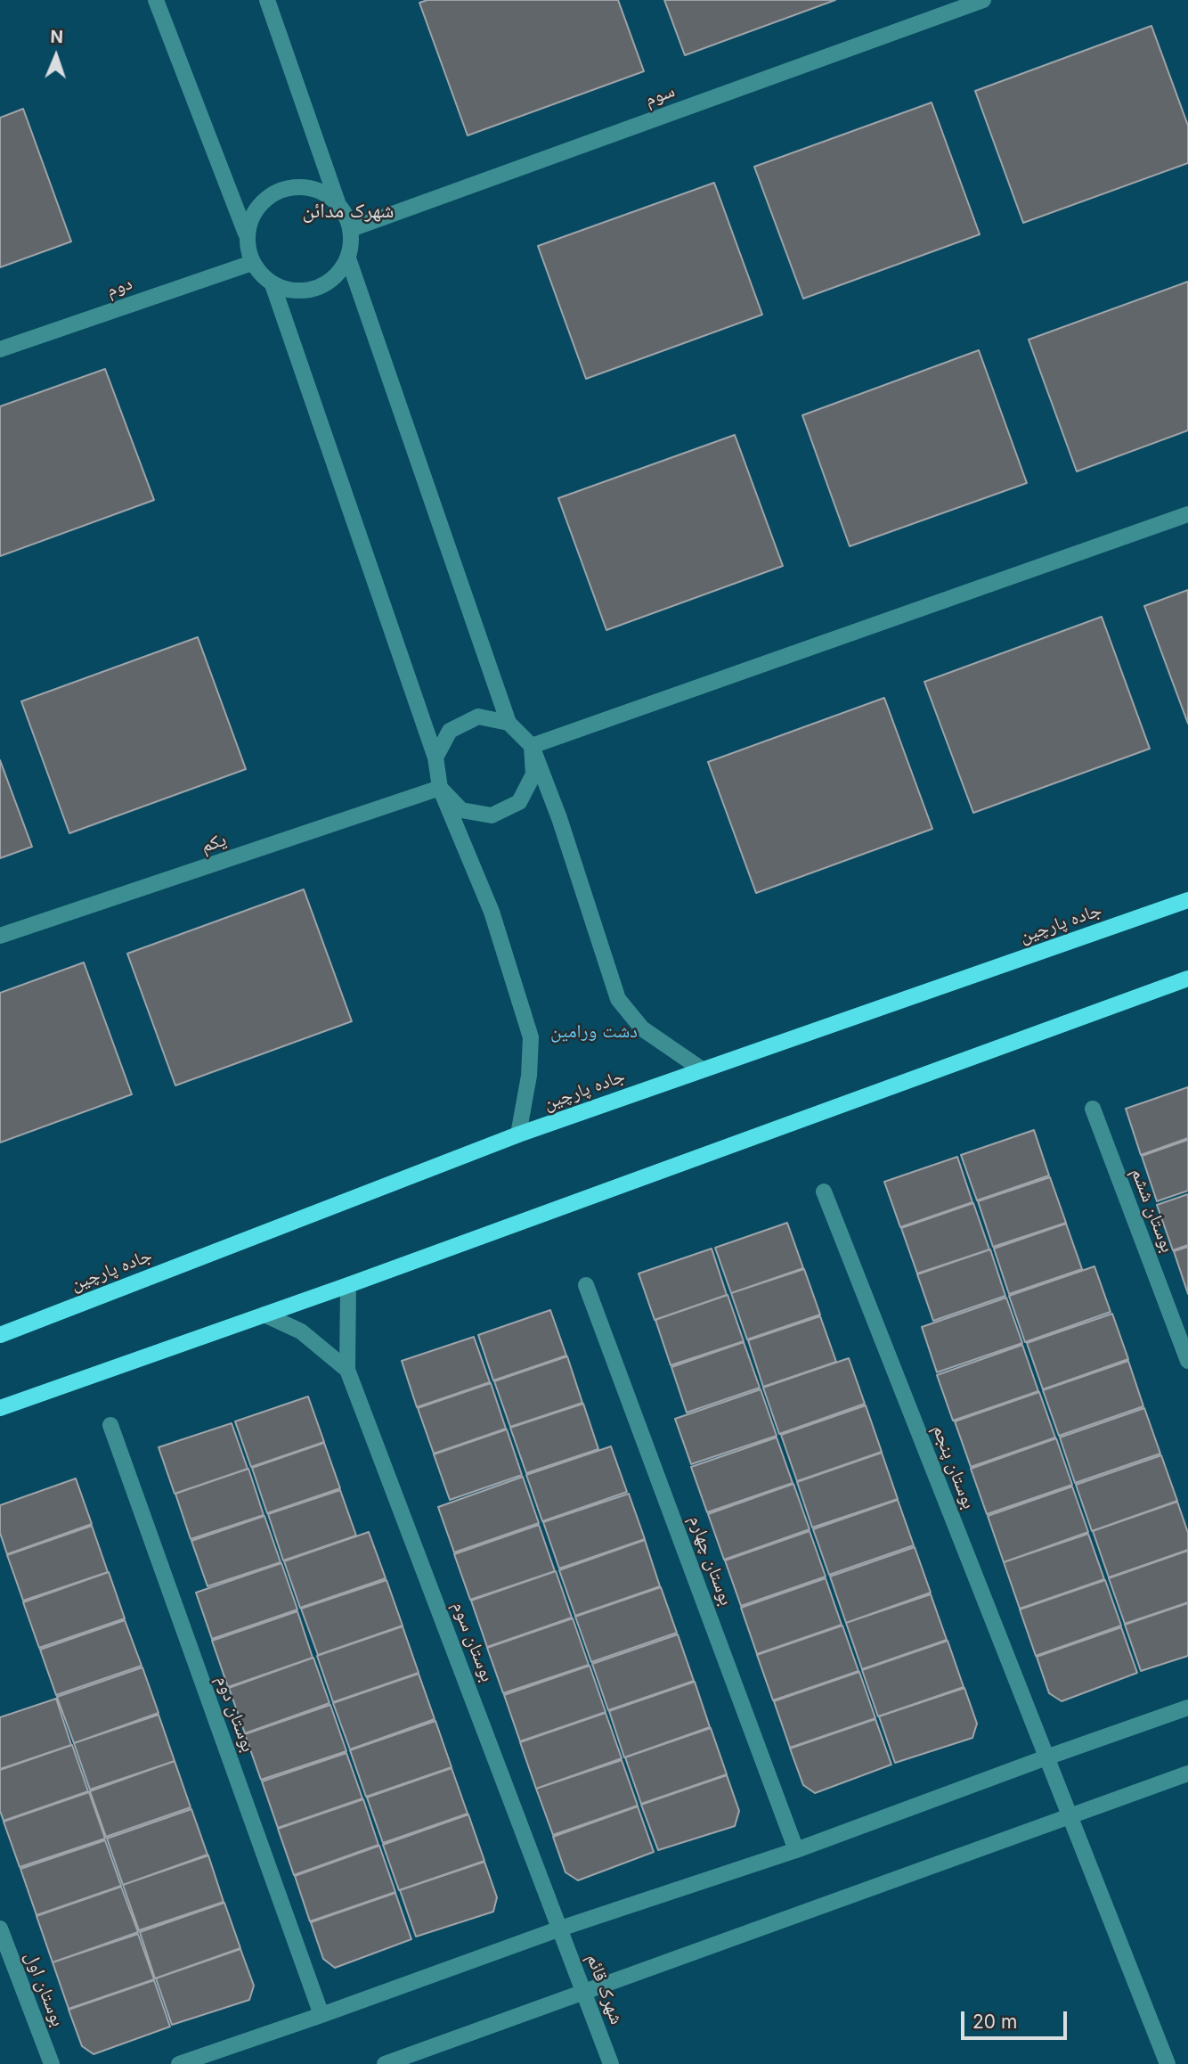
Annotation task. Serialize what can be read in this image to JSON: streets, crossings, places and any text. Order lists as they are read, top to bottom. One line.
{"streets":{"main road":["جاده پارچین"],"street":["سوم","دوم","یکم","بوستان ششم","بوستان پنجم","بوستان چهارم","بوستان سوم","بوستان دوم","بوستان اول","شهرک قائم"]},"crossings":[["سوم","دوم"],["بوستان سوم","شهرک قائم"]],"districts":["شهرک مدائن"],"parks":["دشت ورامین"],"scale_bar":"20 m","north":"top"}
